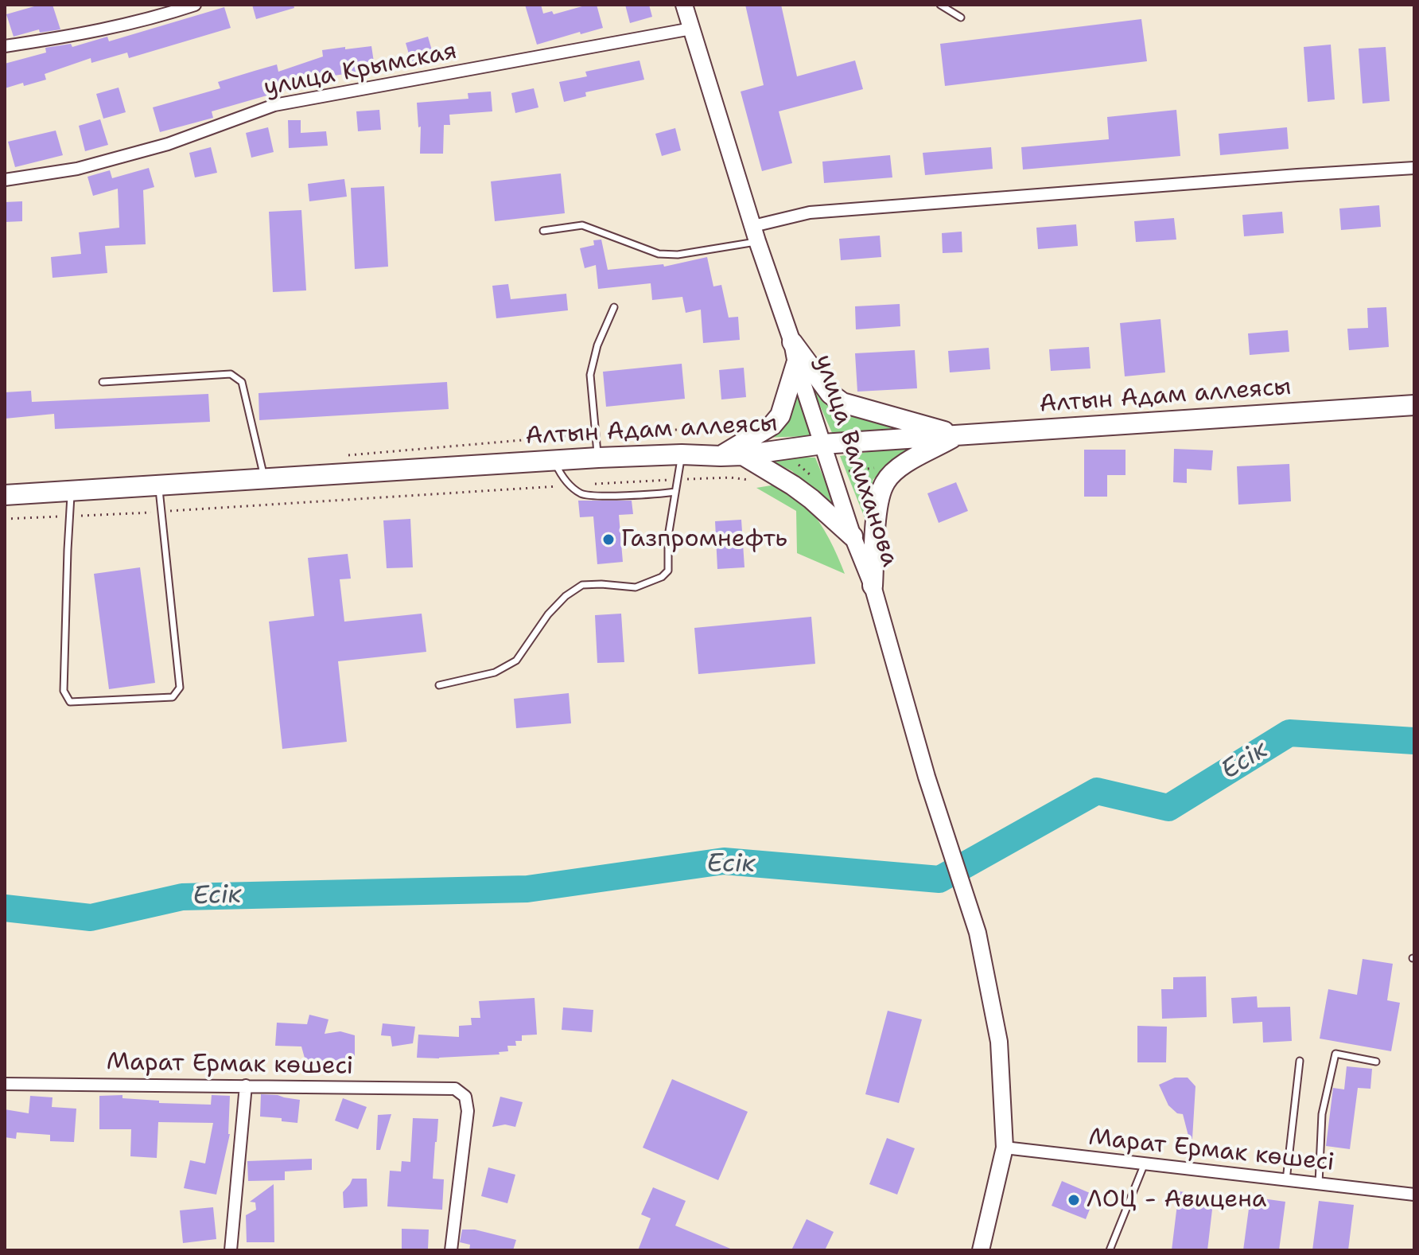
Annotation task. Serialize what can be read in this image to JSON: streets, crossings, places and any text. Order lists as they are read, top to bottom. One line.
{"streets":{"main road":["Алтын Адам аллеясы","улица Валиханова"],"street":["улица Крымская","Марат Ермак көшесі"]},"crossings":[["улица Крымская","улица Валиханова"],["Алтын Адам аллеясы","улица Валиханова"],["улица Валиханова","Марат Ермак көшесі"]],"water":["Есік"],"places":["Газпромнефть","ЛОЦ - Авицена"]}
